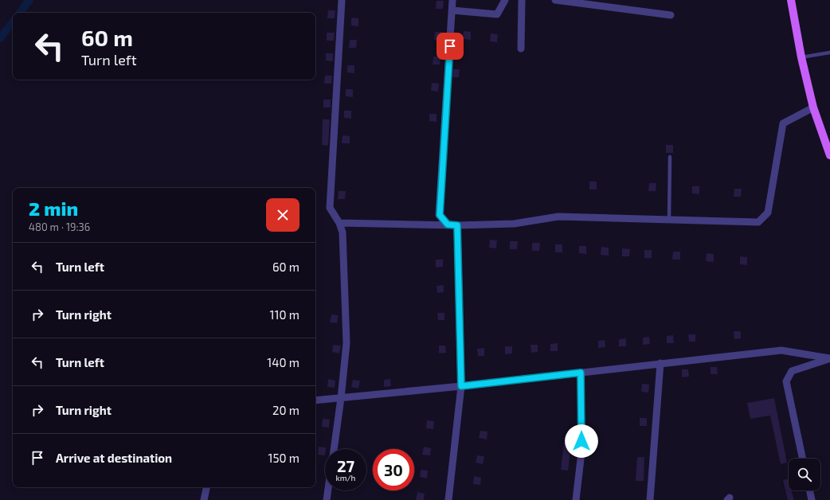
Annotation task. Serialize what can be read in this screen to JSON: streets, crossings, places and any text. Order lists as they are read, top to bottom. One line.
{"page":{"turn":["60 m","Turn left"],"heading":["2 min","480 m · 19:36"],"list":[{"name":"Turn left","value":"60 m"},{"name":"Turn right","value":"110 m"},{"name":"Turn left","value":"140 m"},{"name":"Turn right","value":"20 m"},{"name":"Arrive at destination","value":"150 m"}],"speed":"27 km/h","limit":"30"}}
